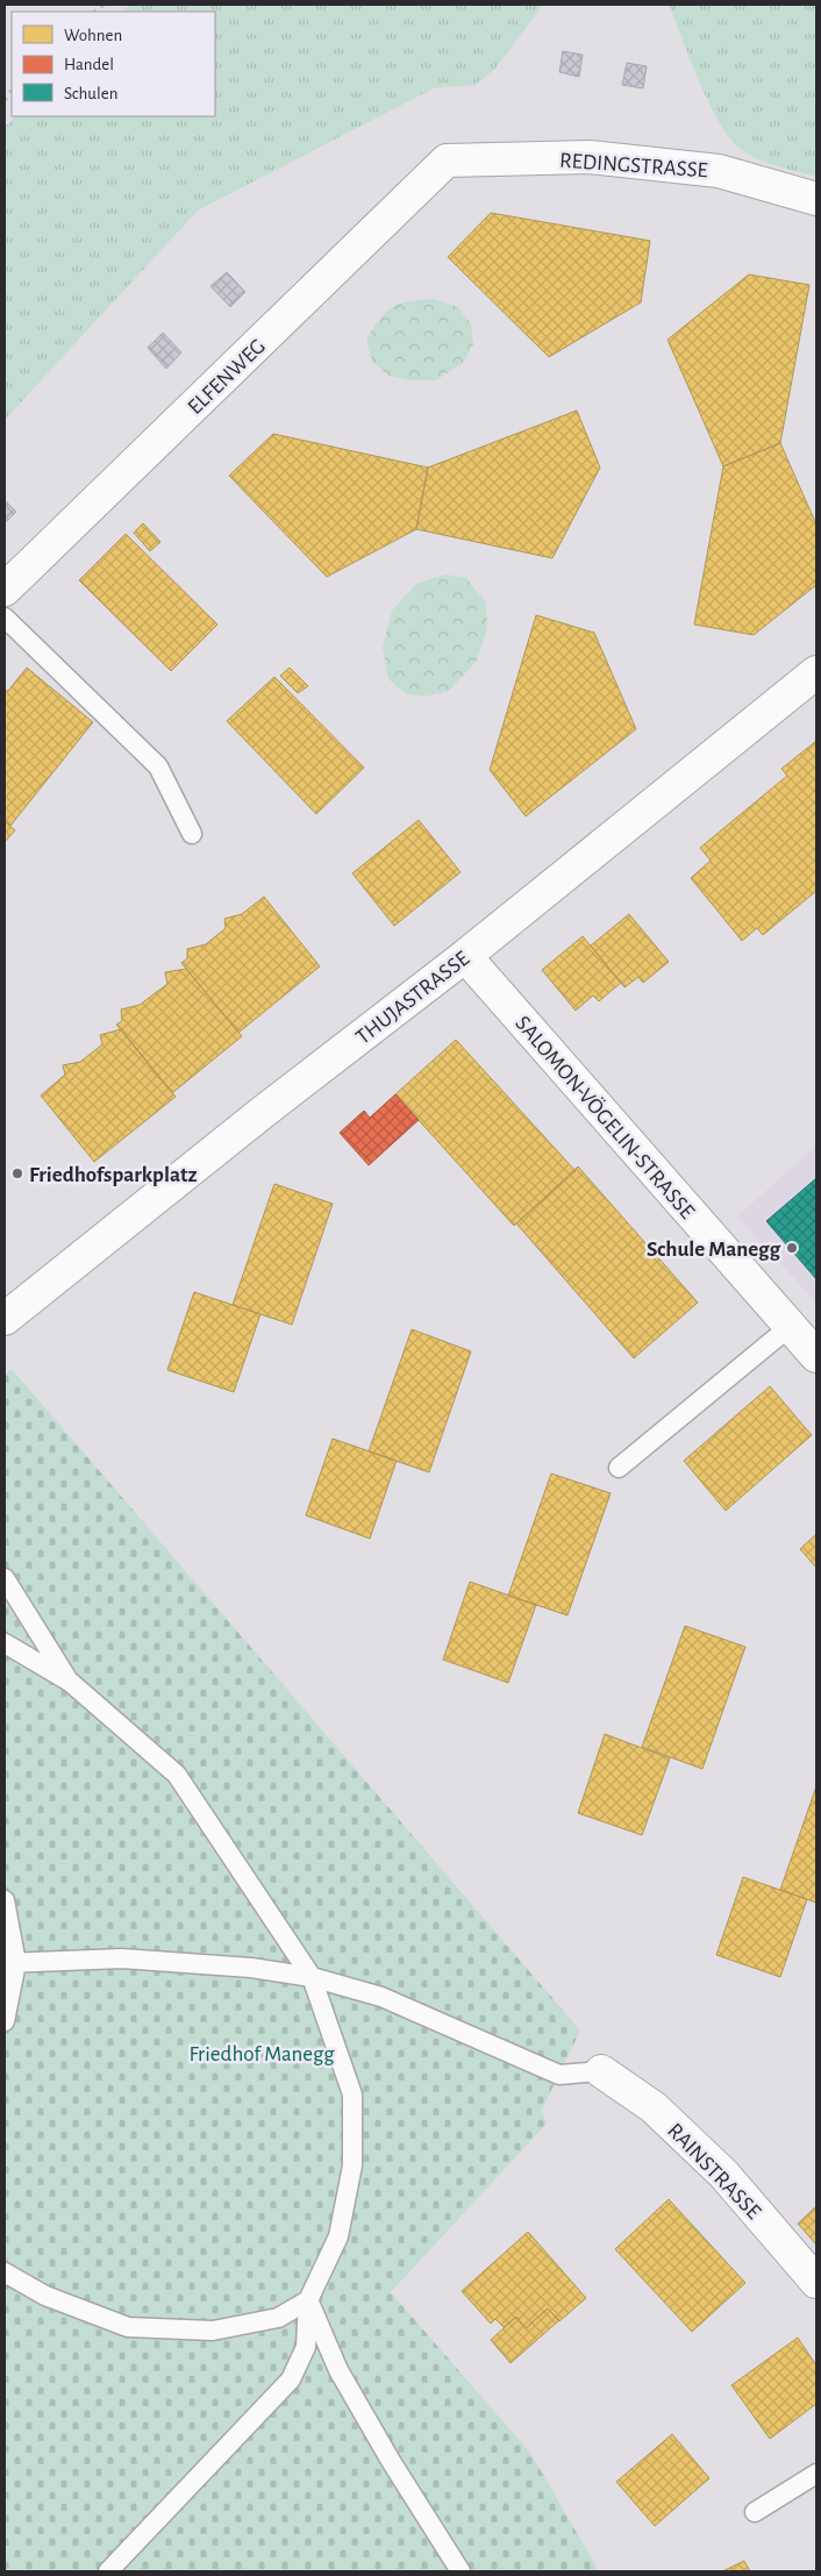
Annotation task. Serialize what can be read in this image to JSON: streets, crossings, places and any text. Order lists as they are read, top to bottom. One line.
{"streets":{"street":["REDINGSTRASSE","ELFENWEG","THUJASTRASSE","SALOMON-VÖGELIN-STRASSE","RAINSTRASSE"]},"crossings":[["REDINGSTRASSE","ELFENWEG"],["THUJASTRASSE","SALOMON-VÖGELIN-STRASSE"]],"parks":["Friedhof Manegg"],"places":["Friedhofsparkplatz","Schule Manegg"],"legend":["Wohnen","Handel","Schulen"]}
